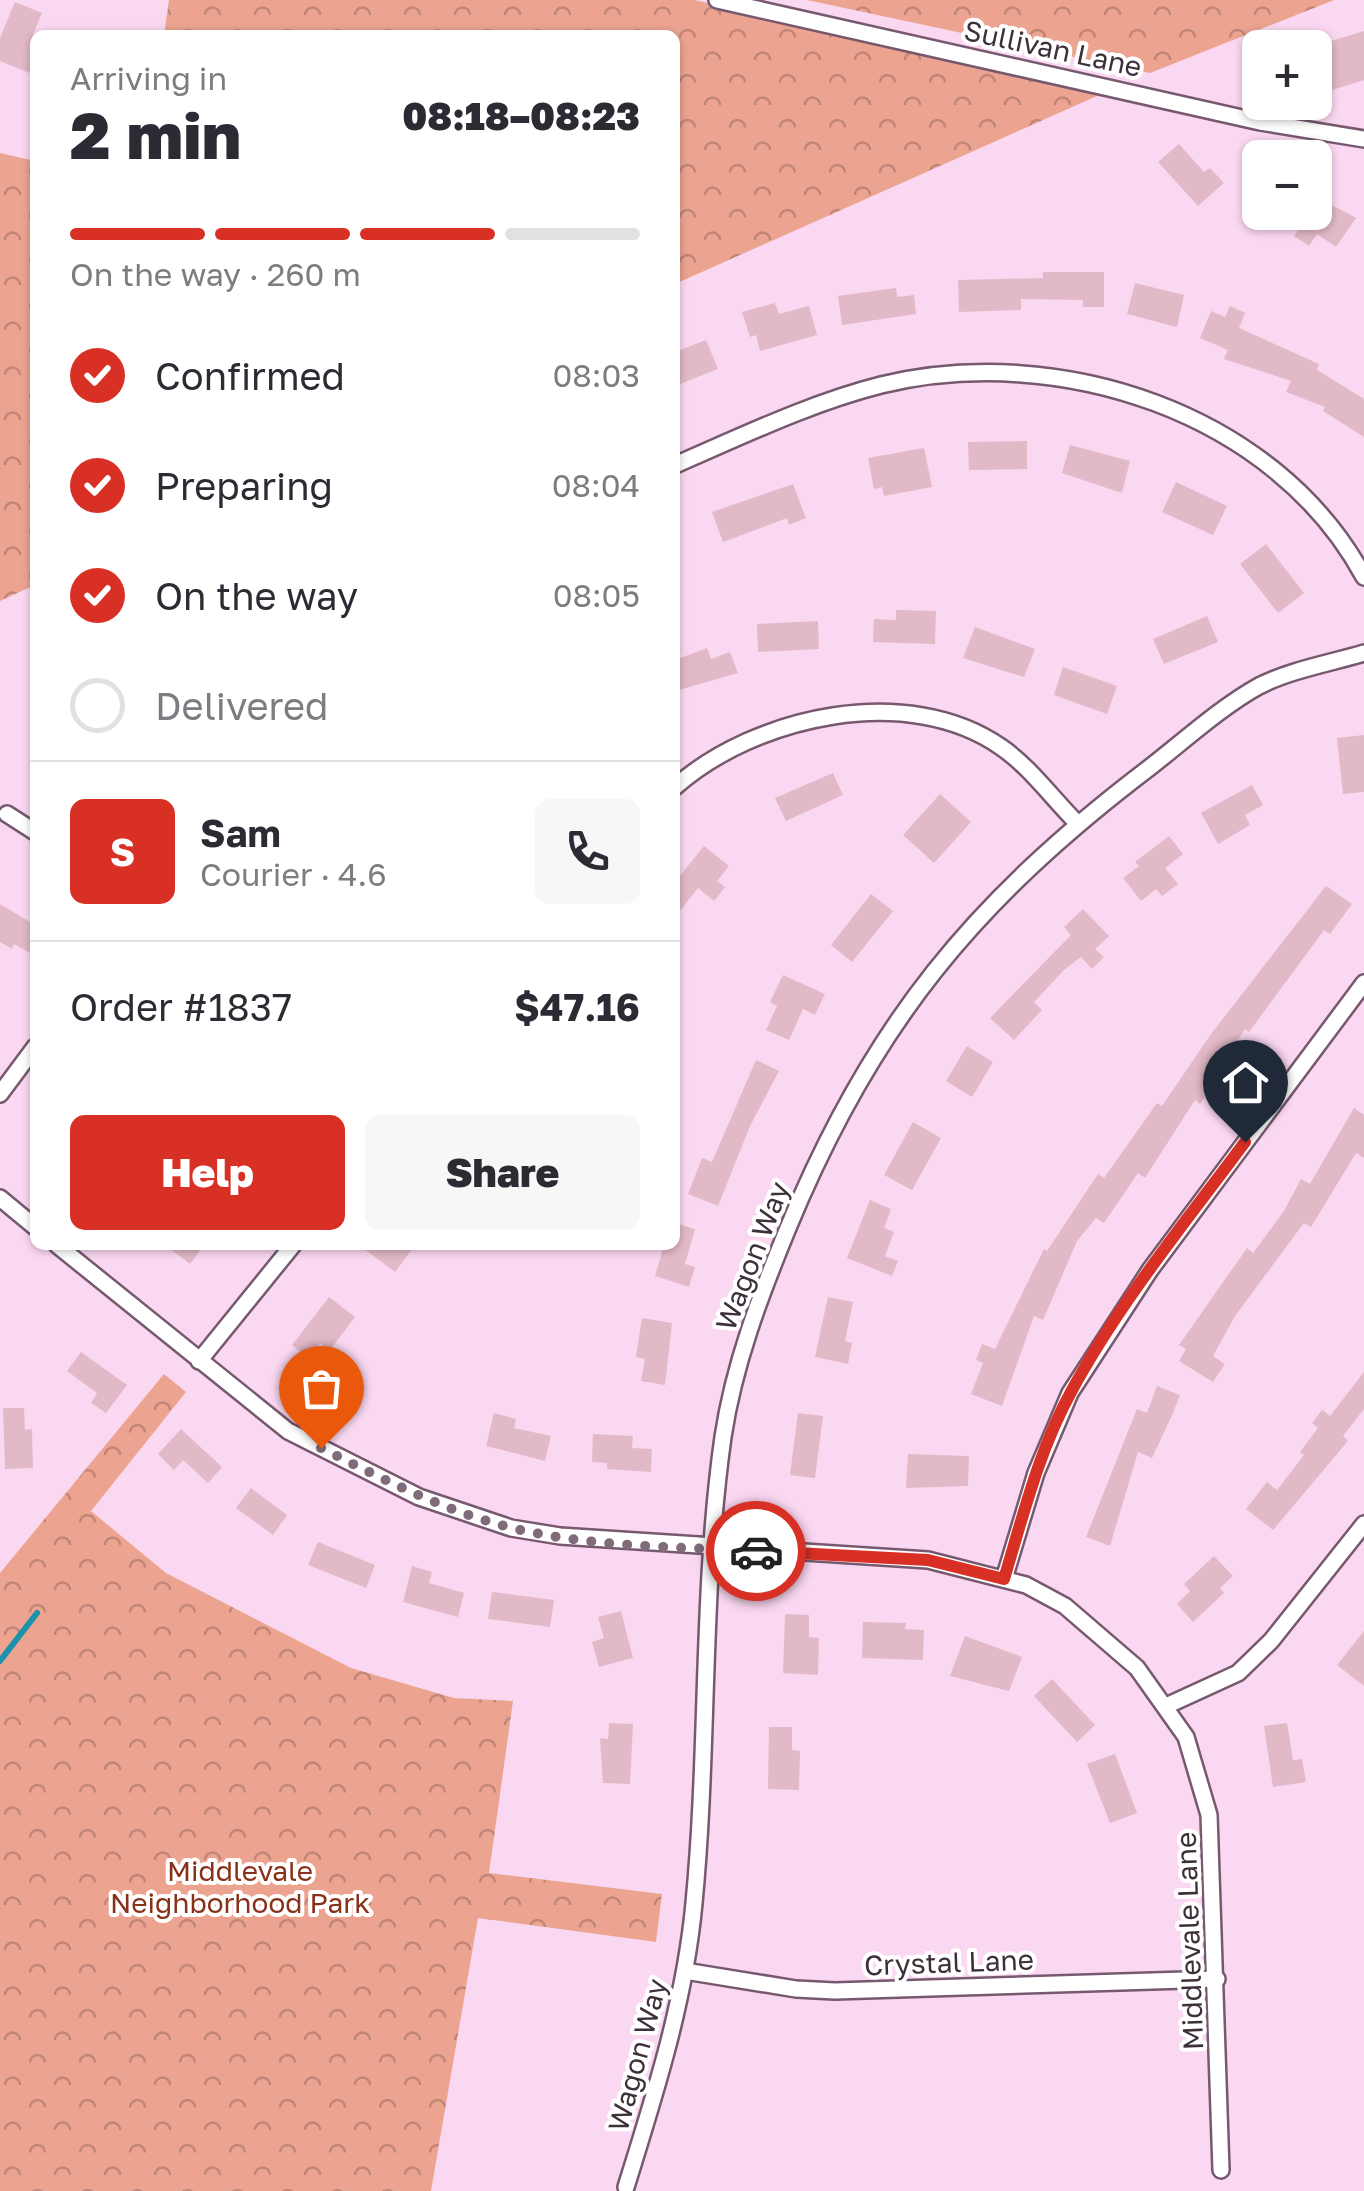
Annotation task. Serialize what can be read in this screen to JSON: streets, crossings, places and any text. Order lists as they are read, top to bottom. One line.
{"streets":{"street":["Sullivan Lane","Wagon Way","Middlevale Lane","Crystal Lane"]},"crossings":[["Wagon Way","Middlevale Lane"],["Wagon Way","Crystal Lane"],["Middlevale Lane","Crystal Lane"]],"parks":["Middlevale Neighborhood Park"],"page":{"map_buttons":["+","−"],"heading":["2 min","Arriving in","08:18–08:23"],"panel":["Sam","Courier · 4.6","Order #1837","$47.16"],"bar":"On the way · 260 m","list":[["Confirmed","08:03"],["Preparing","08:04"],["On the way","08:05"],"Delivered"],"round":"S","buttons":["Help","Share"]}}
